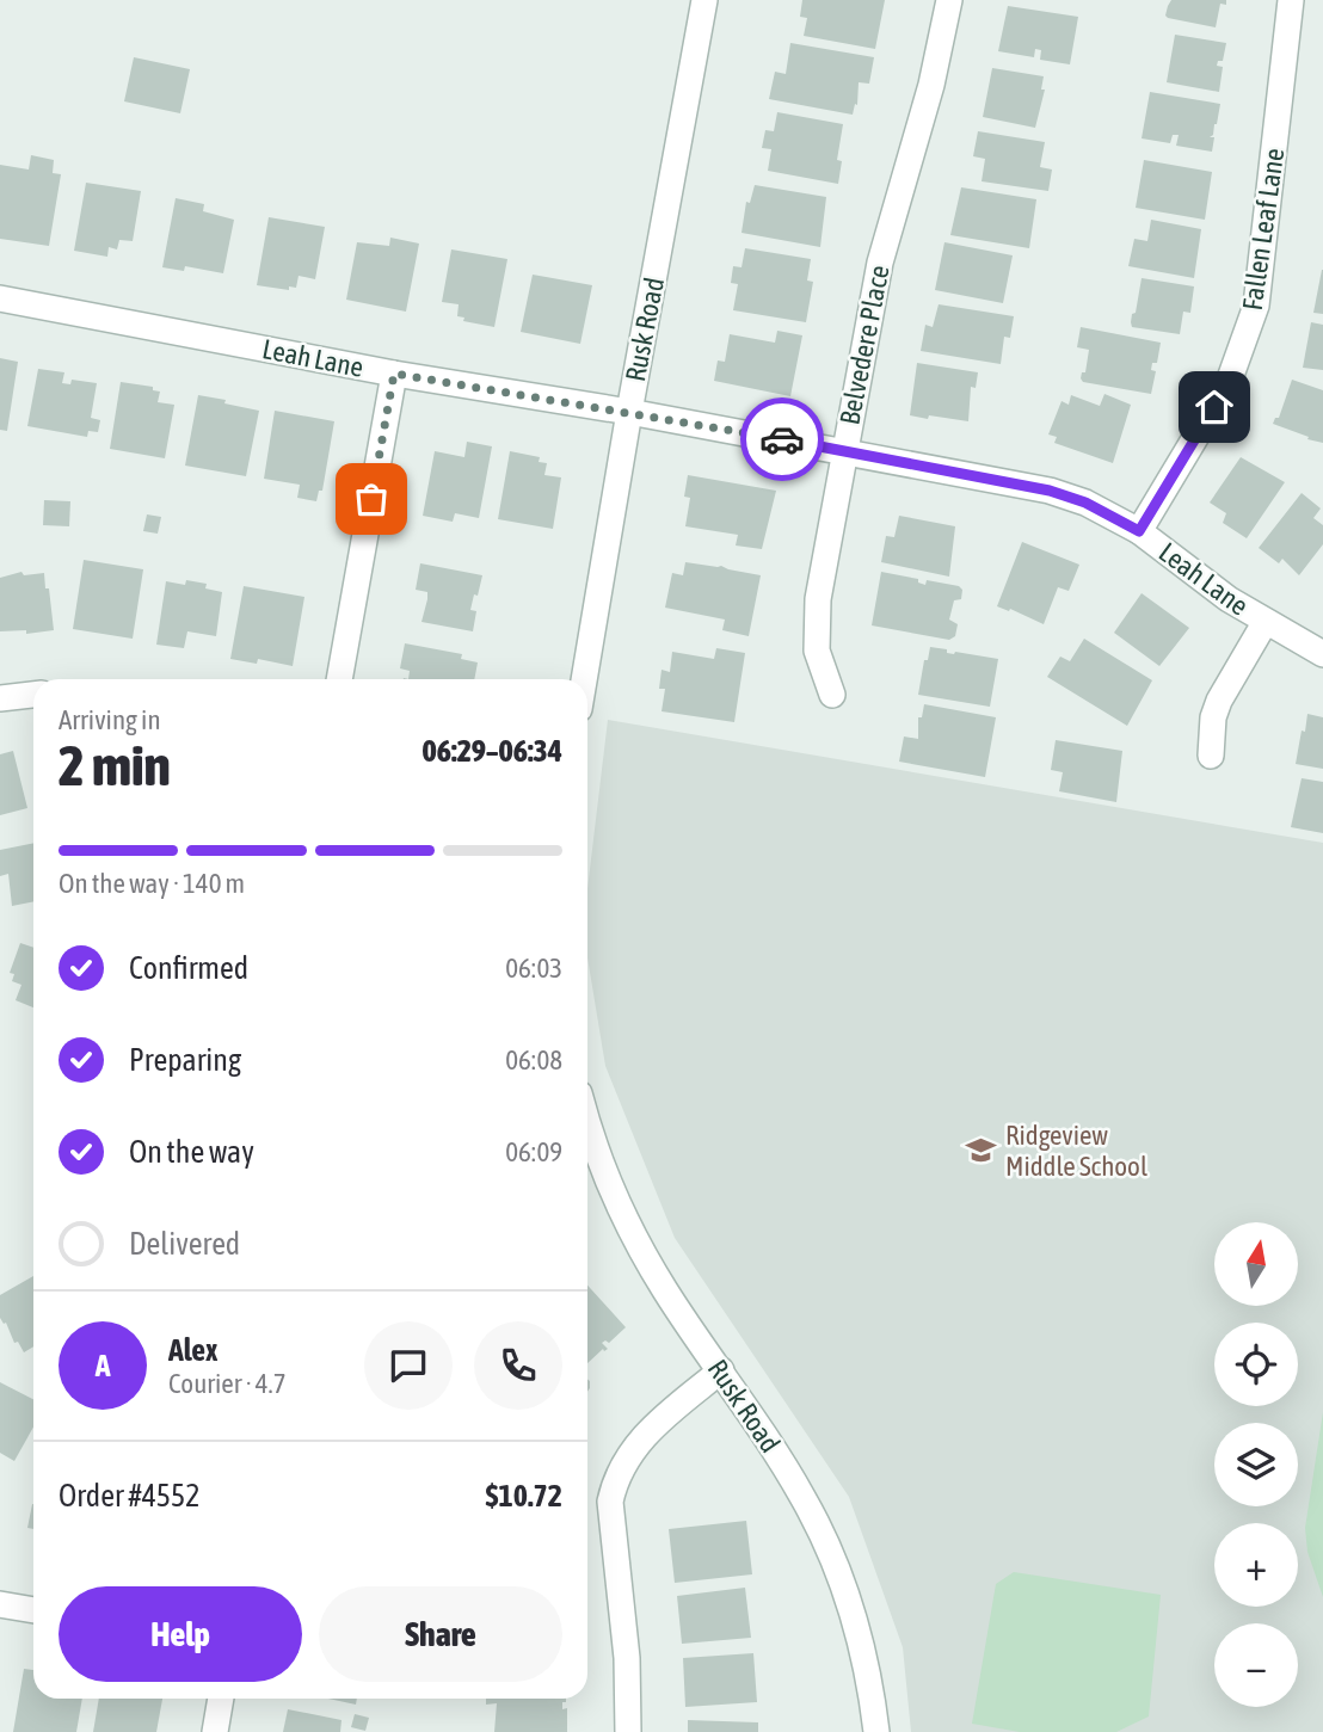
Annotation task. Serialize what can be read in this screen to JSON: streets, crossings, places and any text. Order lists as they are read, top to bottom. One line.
{"streets":{"street":["Fallen Leaf Lane","Rusk Road","Belvedere Place","Leah Lane"]},"crossings":[["Fallen Leaf Lane","Leah Lane"],["Rusk Road","Leah Lane"],["Belvedere Place","Leah Lane"]],"places":{"school or university":["Ridgeview Middle School"]},"north":"top","page":{"heading":["2 min","Arriving in","06:29–06:34"],"panel":["Alex","Courier · 4.7","Order #4552","$10.72"],"bar":"On the way · 140 m","list":[["Confirmed","06:03"],["Preparing","06:08"],["On the way","06:09"],"Delivered"],"map_buttons":["+","−"],"round":"A","buttons":["Help","Share"]}}
